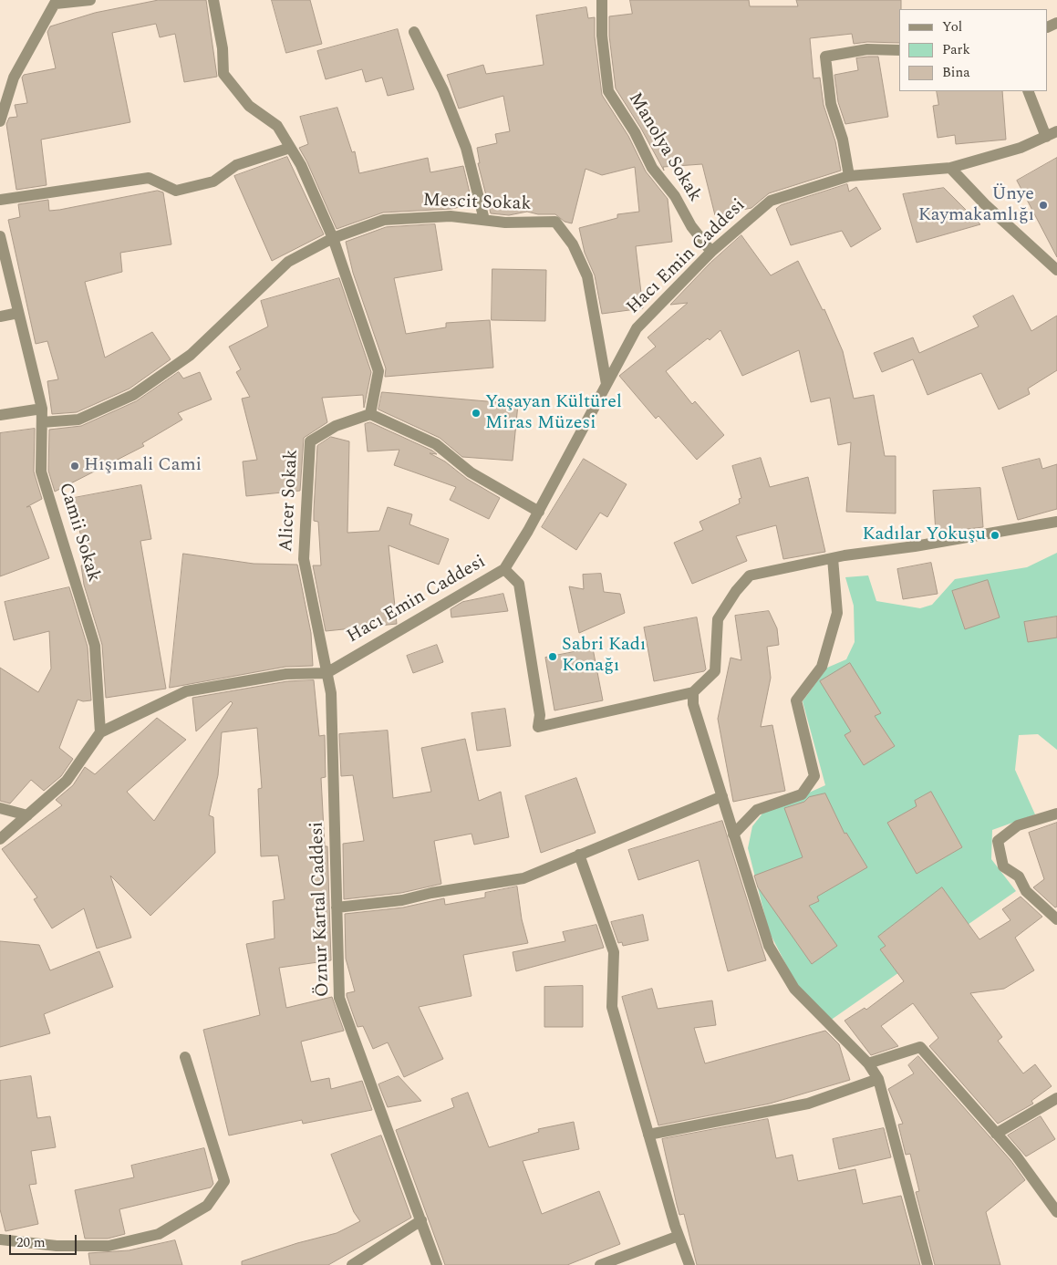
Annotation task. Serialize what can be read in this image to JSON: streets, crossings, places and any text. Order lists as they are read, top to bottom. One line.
{"streets":{"street":["Manolya Sokak","Mescit Sokak","Hacı Emin Caddesi","Alicer Sokak","Camii Sokak","Öznur Kartal Caddesi"]},"crossings":[["Manolya Sokak","Hacı Emin Caddesi"],["Mescit Sokak","Hacı Emin Caddesi"],["Mescit Sokak","Camii Sokak"],["Hacı Emin Caddesi","Alicer Sokak"],["Hacı Emin Caddesi","Camii Sokak"],["Hacı Emin Caddesi","Öznur Kartal Caddesi"],["Alicer Sokak","Öznur Kartal Caddesi"]],"places":["Ünye Kaymakamlığı","Yaşayan Kültürel Miras Müzesi","Hışımali Cami","Kadılar Yokuşu","Sabri Kadı Konağı"],"legend":["Yol","Park","Bina"],"scale_bar":"20 m"}
